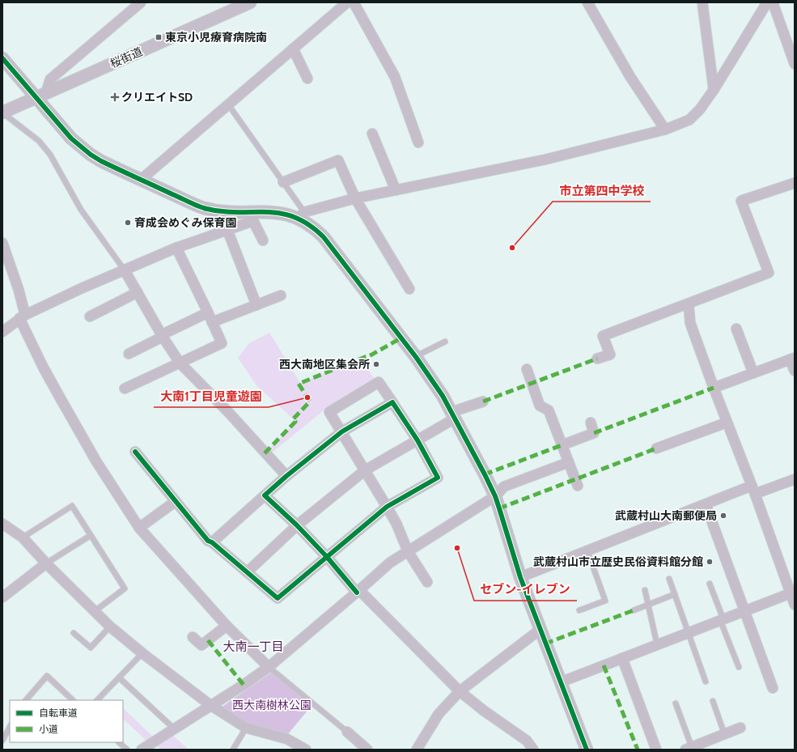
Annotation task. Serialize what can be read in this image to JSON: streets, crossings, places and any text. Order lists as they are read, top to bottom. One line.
{"streets":{"street":["桜街道"]},"districts":["大南一丁目"],"parks":["西大南樹林公園"],"places":{"transit":["東京小児療育病院南"],"health":["クリエイトSD"],"other":["育成会めぐみ保育園","市立第四中学校","西大南地区集会所","大南1丁目児童遊園","武蔵村山大南郵便局","セブン-イレブン","武蔵村山市立歴史民俗資料館分館"]},"legend":["自転車道","小道"]}
